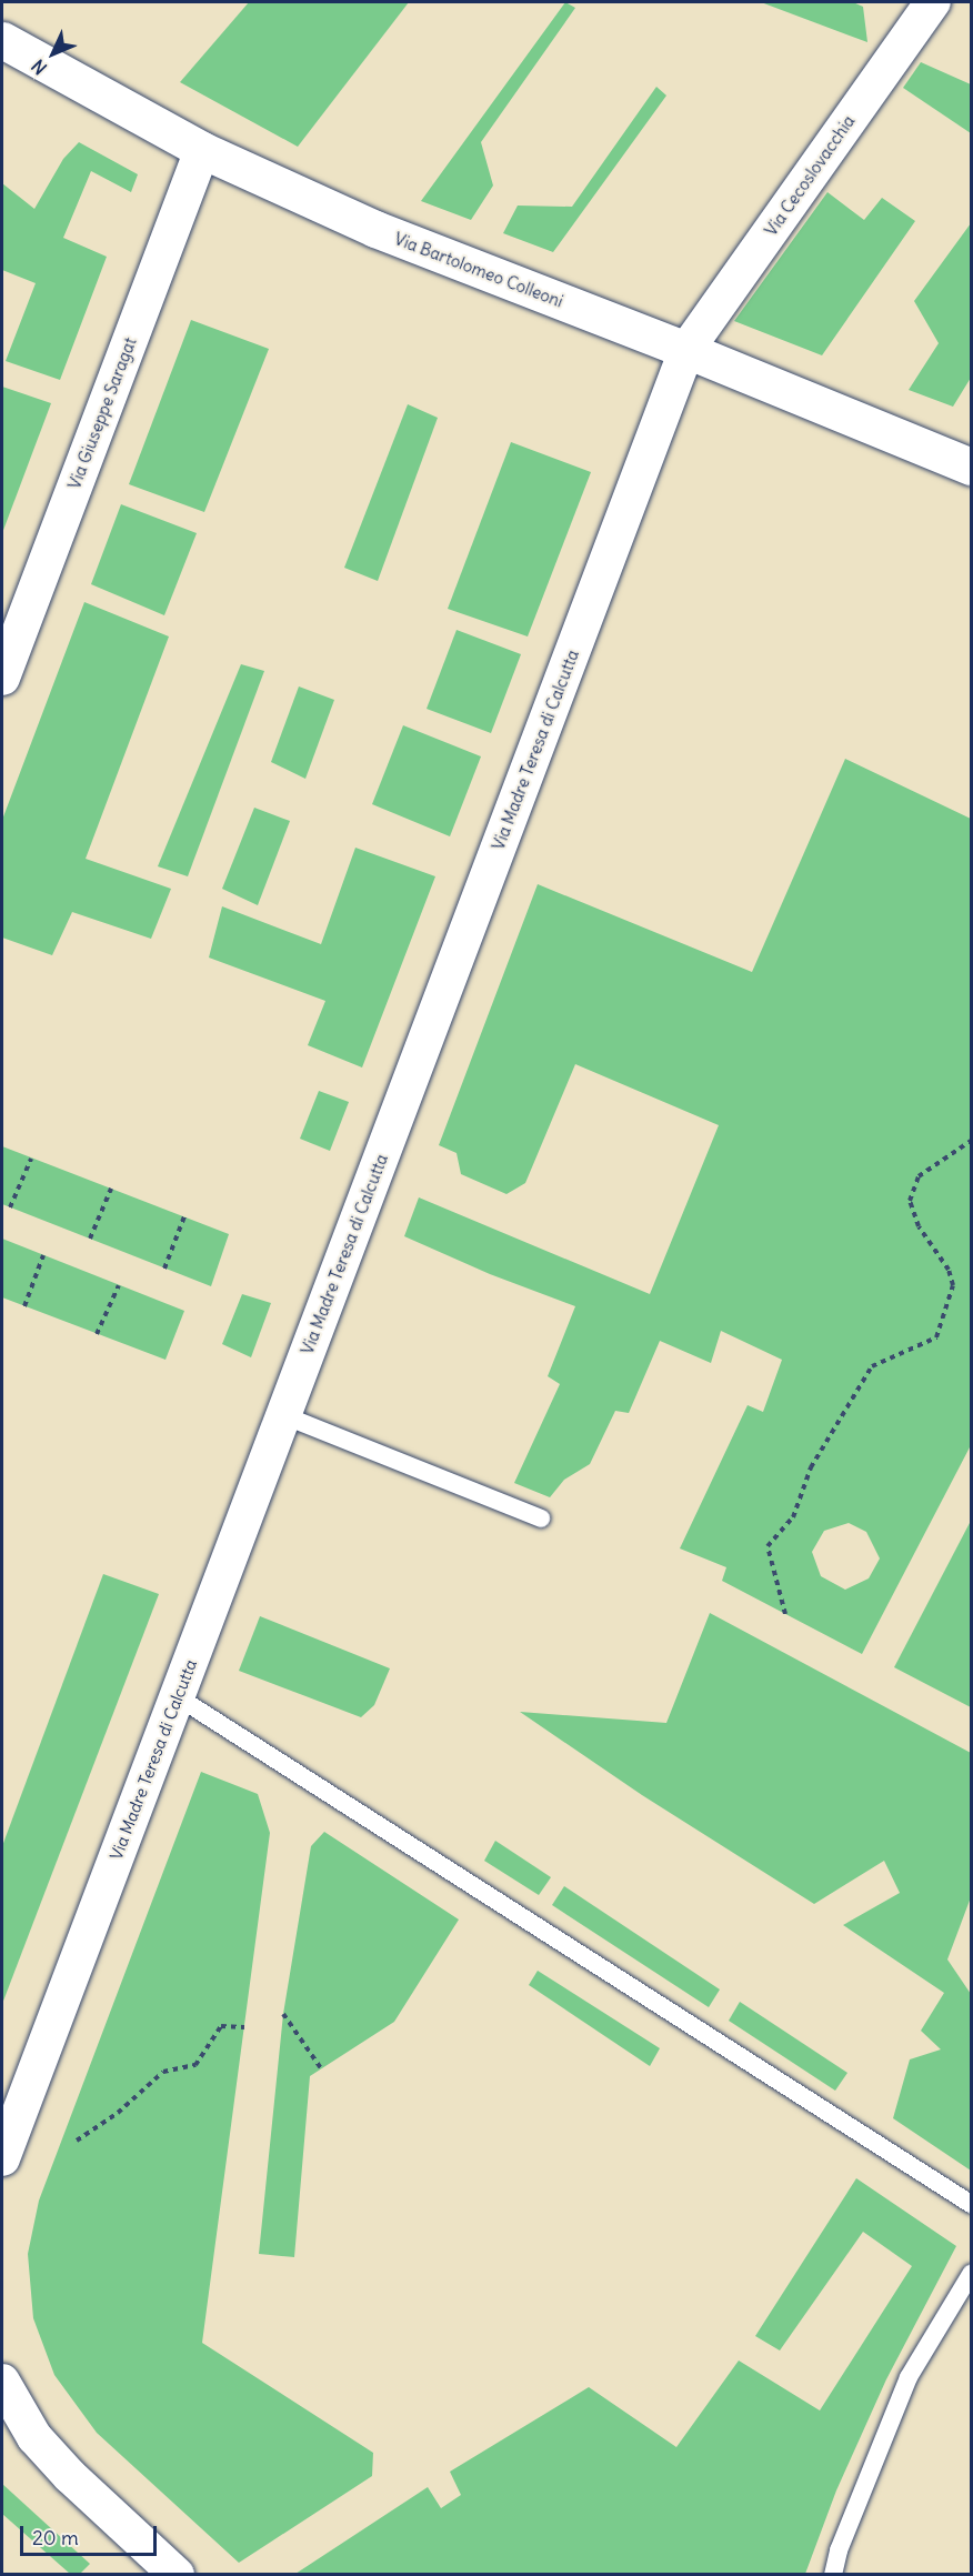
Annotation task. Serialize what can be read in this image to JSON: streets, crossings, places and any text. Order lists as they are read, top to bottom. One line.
{"streets":{"main road":["Via Bartolomeo Colleoni"],"street":["Via Cecoslovacchia","Via Giuseppe Saragat","Via Madre Teresa di Calcutta"]},"crossings":[["Via Cecoslovacchia","Via Bartolomeo Colleoni"],["Via Cecoslovacchia","Via Madre Teresa di Calcutta"],["Via Bartolomeo Colleoni","Via Giuseppe Saragat"],["Via Bartolomeo Colleoni","Via Madre Teresa di Calcutta"]],"scale_bar":"20 m","north":"bottom left"}
